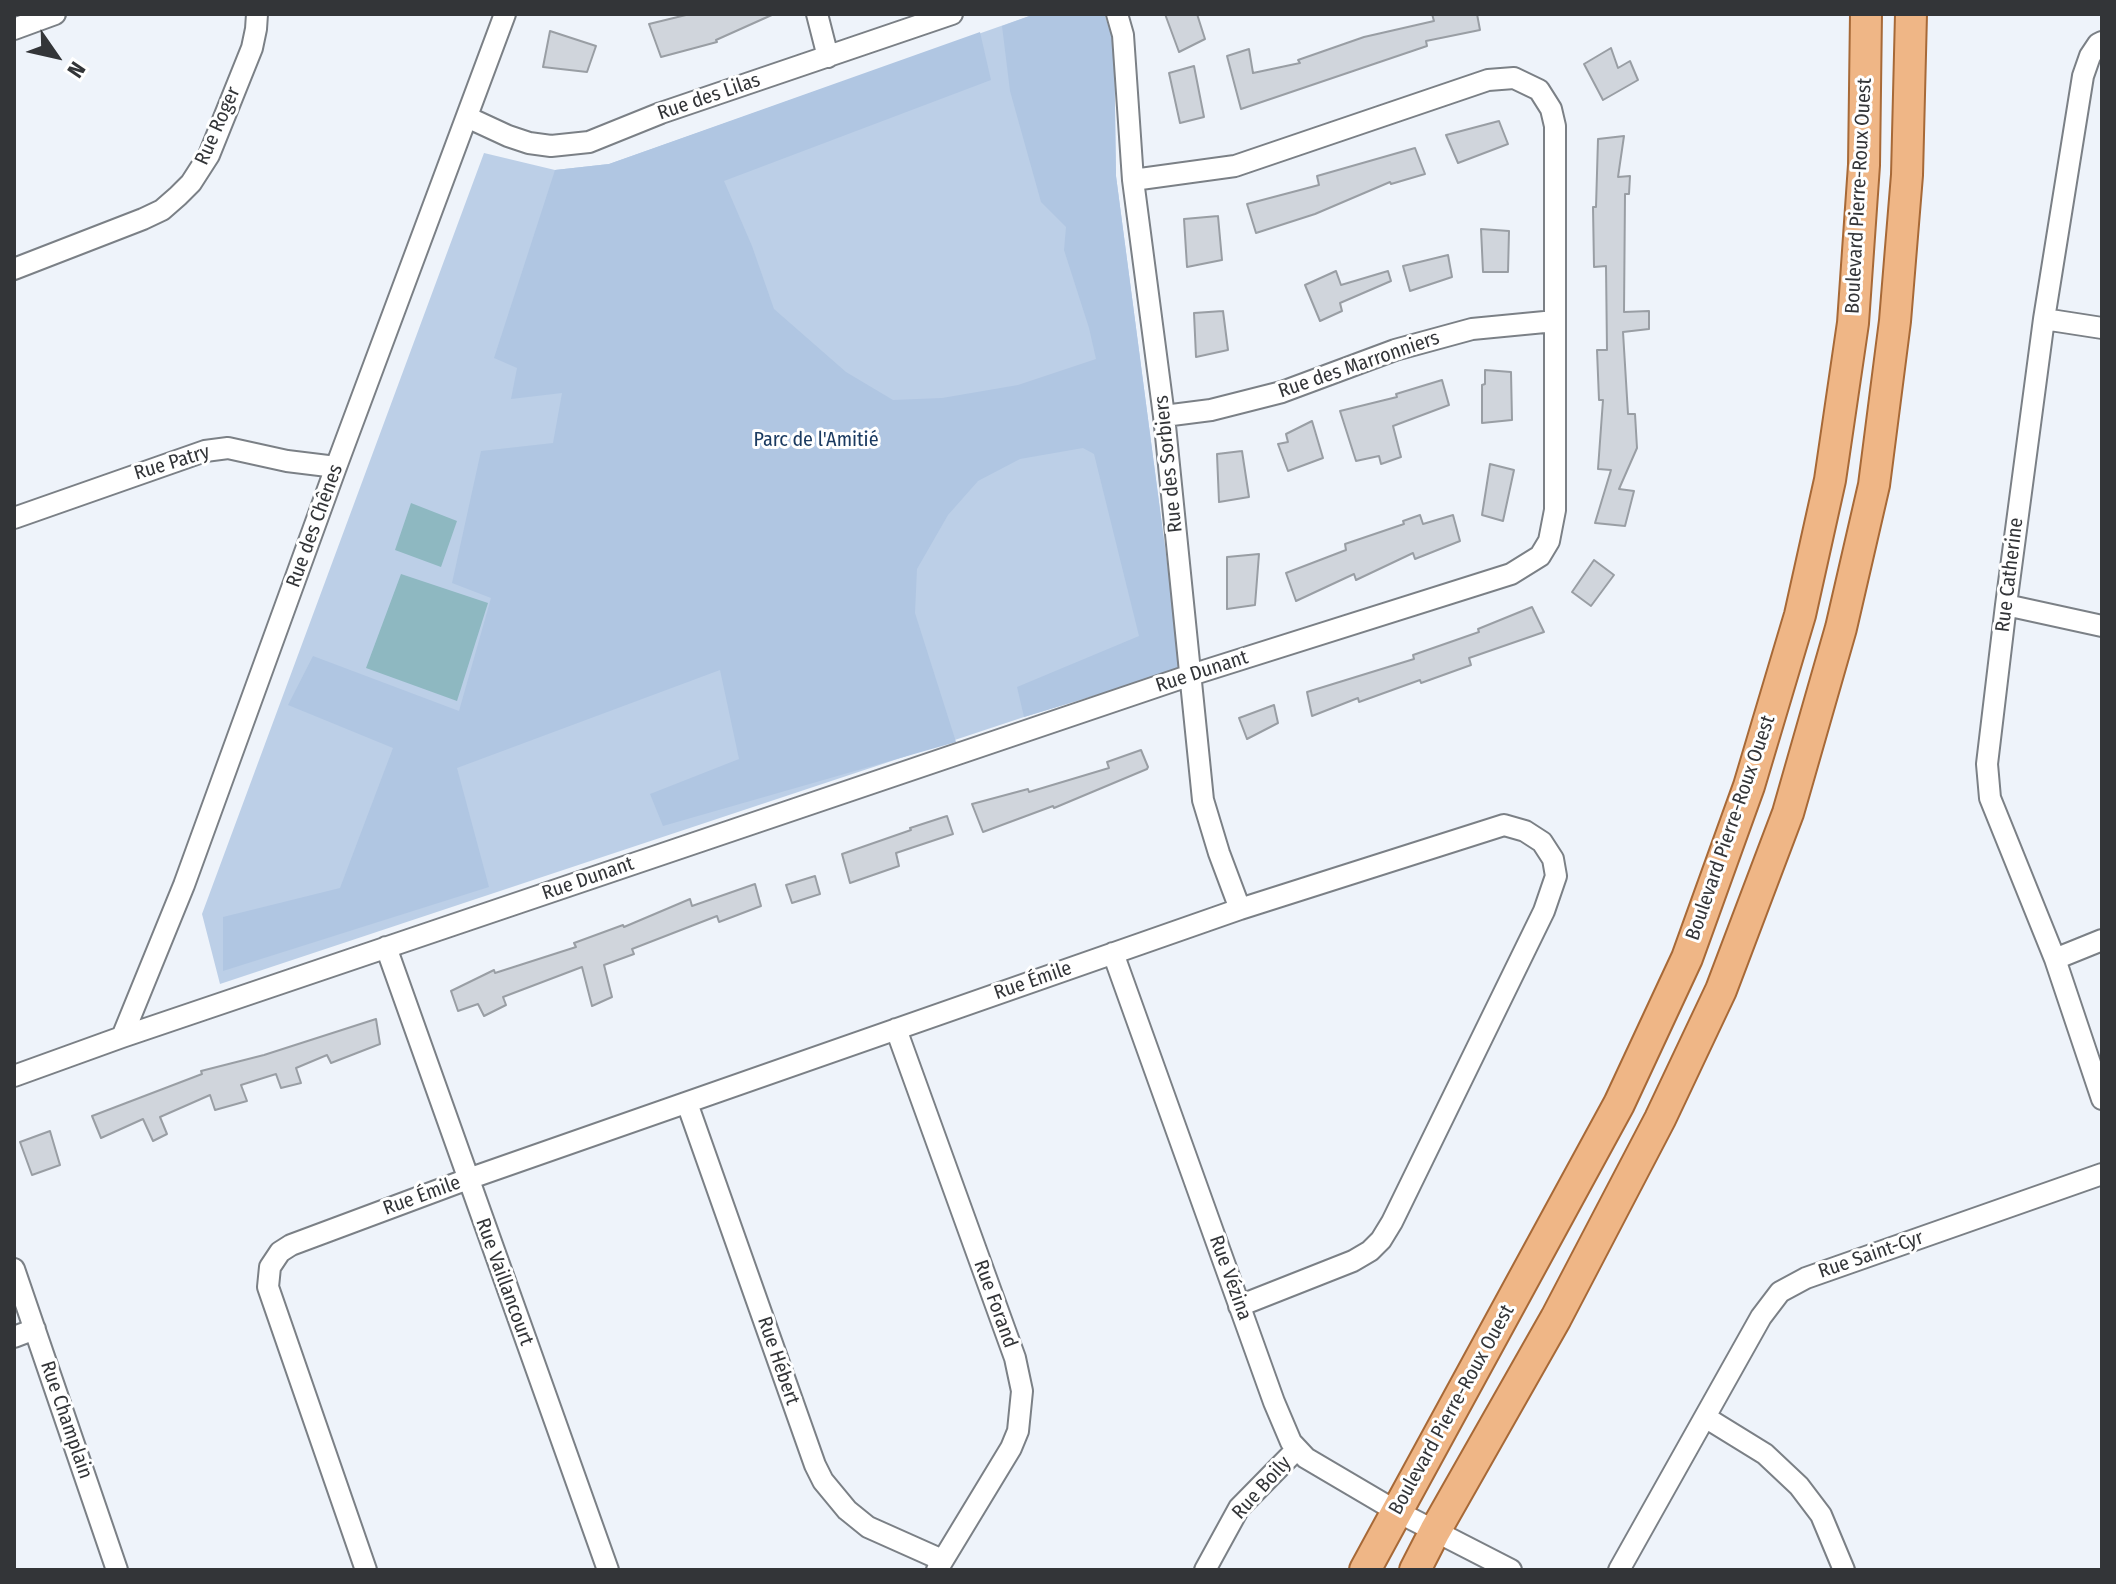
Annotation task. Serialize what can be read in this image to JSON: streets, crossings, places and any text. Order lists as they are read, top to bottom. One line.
{"streets":{"main road":["Boulevard Pierre-Roux Ouest"],"street":["Rue des Lilas","Rue Roger","Rue des Marronniers","Rue Patry","Rue des Sorbiers","Rue des Chênes","Rue Catherine","Rue Dunant","Rue Émile","Rue Saint-Cyr","Rue Vézina","Rue Vaillancourt","Rue Forand","Rue Hébert","Rue Champlain","Rue Boily"]},"crossings":[["Rue des Lilas","Rue des Chênes"],["Boulevard Pierre-Roux Ouest","Rue Vézina"],["Rue des Marronniers","Rue des Sorbiers"],["Rue des Marronniers","Rue Dunant"],["Rue Patry","Rue des Chênes"],["Rue des Sorbiers","Rue Dunant"],["Rue des Sorbiers","Rue Émile"],["Rue des Chênes","Rue Dunant"],["Rue Dunant","Rue Vaillancourt"],["Rue Émile","Rue Vézina"],["Rue Émile","Rue Vaillancourt"],["Rue Émile","Rue Forand"],["Rue Émile","Rue Hébert"],["Rue Vézina","Rue Boily"],["Rue Forand","Rue Hébert"]],"parks":["Parc de l'Amitié"],"north":"bottom right"}
